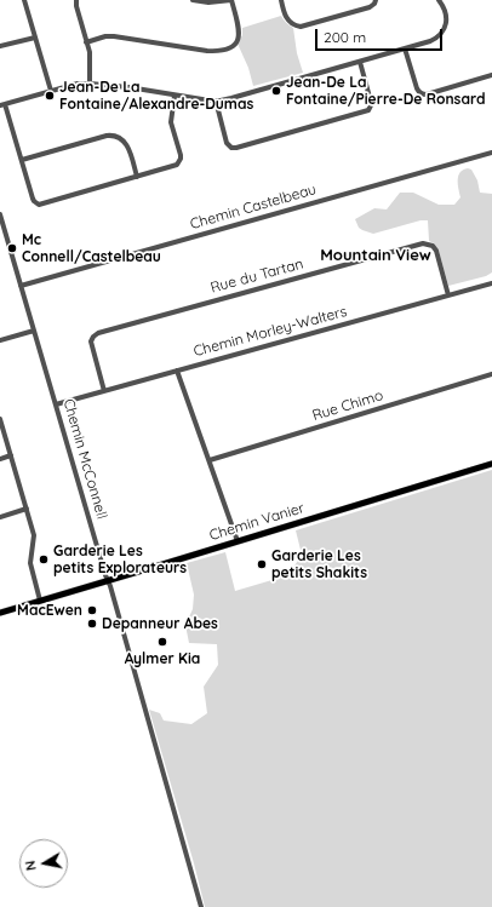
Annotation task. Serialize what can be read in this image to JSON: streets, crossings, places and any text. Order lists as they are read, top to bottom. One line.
{"streets":{"main road":["Chemin Vanier"],"street":["Chemin Castelbeau","Rue du Tartan","Chemin Morley-Walters","Rue Chimo","Chemin McConnell"]},"crossings":[["Chemin Castelbeau","Chemin McConnell"],["Rue du Tartan","Chemin Morley-Walters"],["Chemin Morley-Walters","Chemin McConnell"],["Chemin McConnell","Chemin Vanier"]],"districts":["Mountain View"],"places":["Jean-De La Fontaine/Pierre-De Ronsard","Jean-De La Fontaine/Alexandre-Dumas","Mc Connell/Castelbeau","Garderie Les petits Explorateurs","Garderie Les petits Shakits","MacEwen","Depanneur Abes","Aylmer Kia"],"scale_bar":"200 m","north":"left"}
